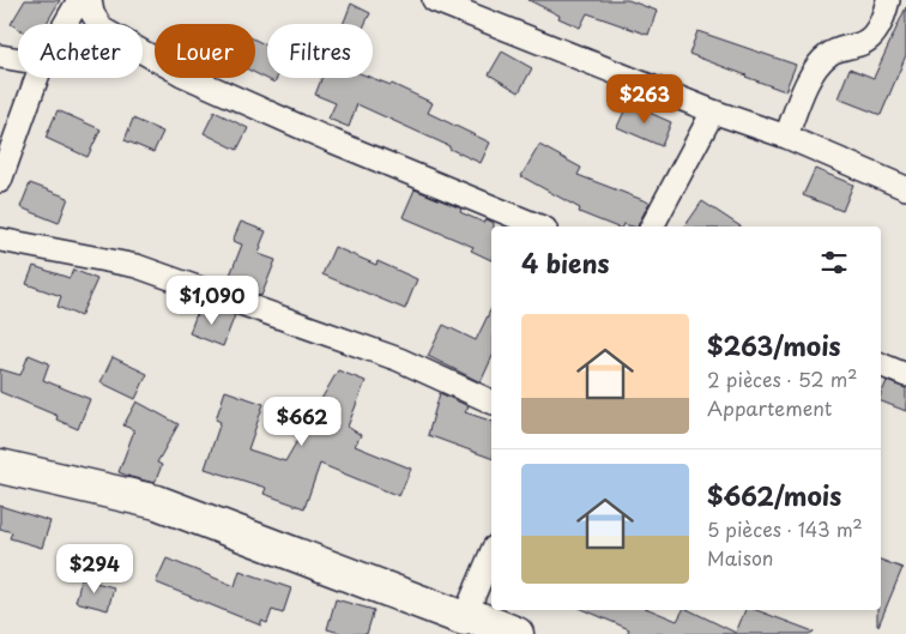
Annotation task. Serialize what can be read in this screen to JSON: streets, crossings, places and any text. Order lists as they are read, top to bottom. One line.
{"page":{"chip":["Acheter","Louer","Filtres"],"price":["$263","$1,090","$662","$294"],"heading":"4 biens","list":[{"name":"$263/mois","note":"2 pièces · 52 m² · Appartement"},{"name":"$662/mois","note":"5 pièces · 143 m² · Maison"}]}}
